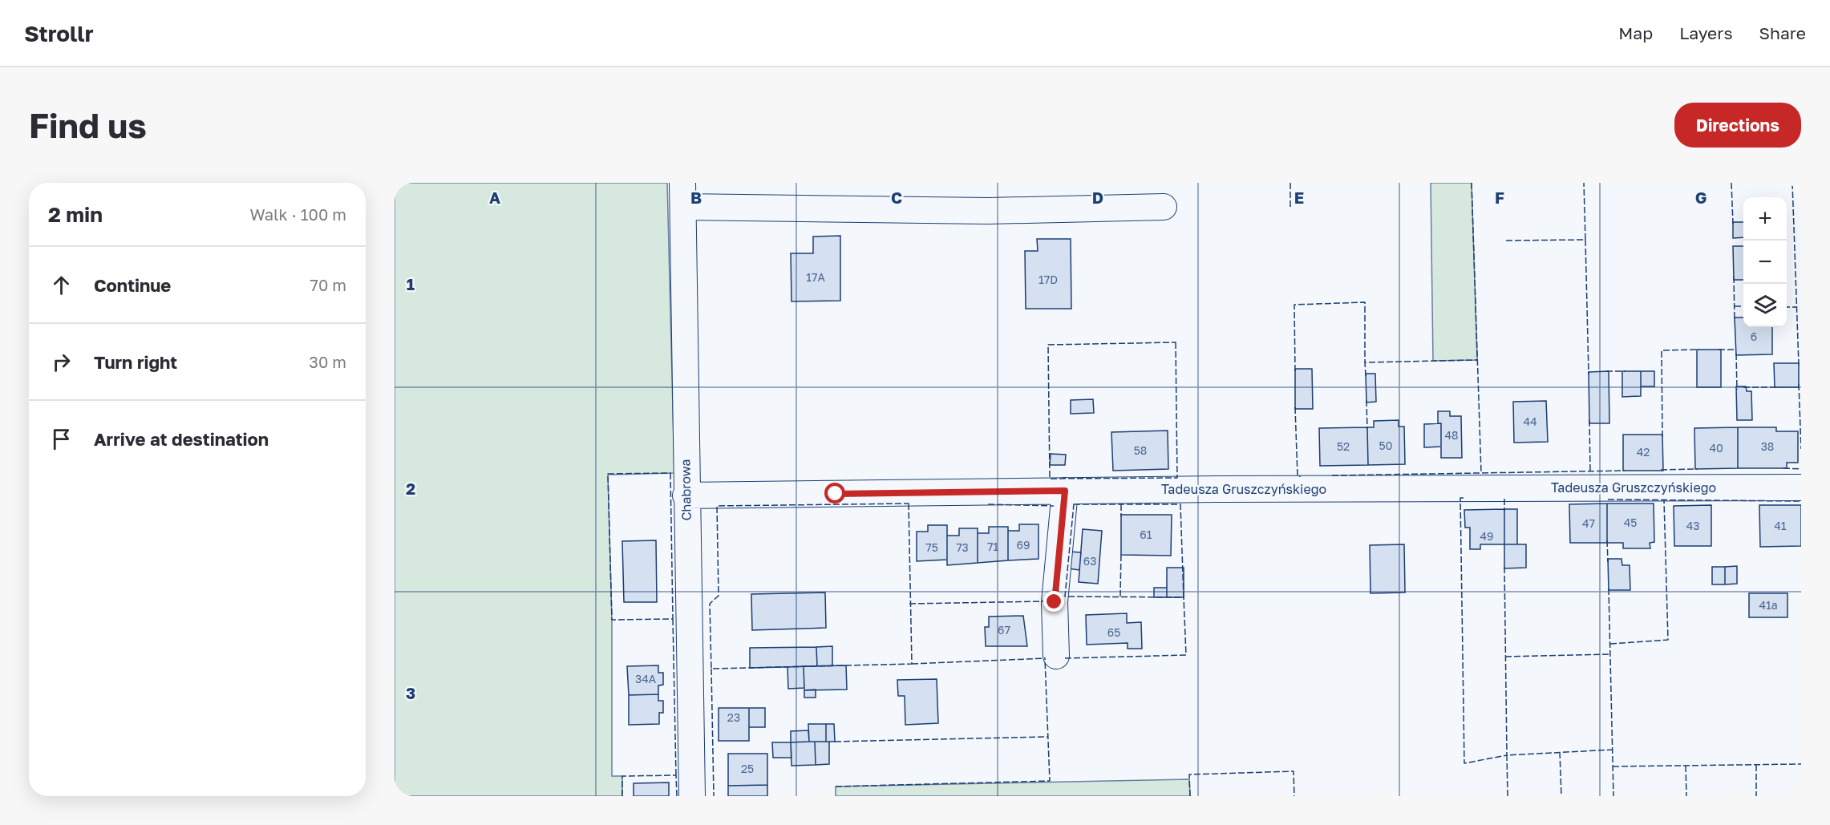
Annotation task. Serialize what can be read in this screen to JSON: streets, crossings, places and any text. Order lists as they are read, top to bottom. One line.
{"streets":{"street":["Tadeusza Gruszczyńskiego","Chabrowa"]},"crossings":[["Tadeusza Gruszczyńskiego","Chabrowa"]],"house_numbers":["17A","17D","6","44","48","50","52","38","40","58","42","45","47","43","41","61","49","69","71","75","73","63","41a","67","65","34A","23","25"],"page":{"header":"Strollr","nav":["Map","Layers","Share"],"buttons":"Directions","title":"Find us","heading":["2 min","Walk · 100 m"],"map_buttons":["+","−"],"list":[["Continue","70 m"],["Turn right","30 m"],"Arrive at destination"]},"grid":{"columns":["A","B","C","D","E","F","G"],"rows":["1","2","3"]}}
